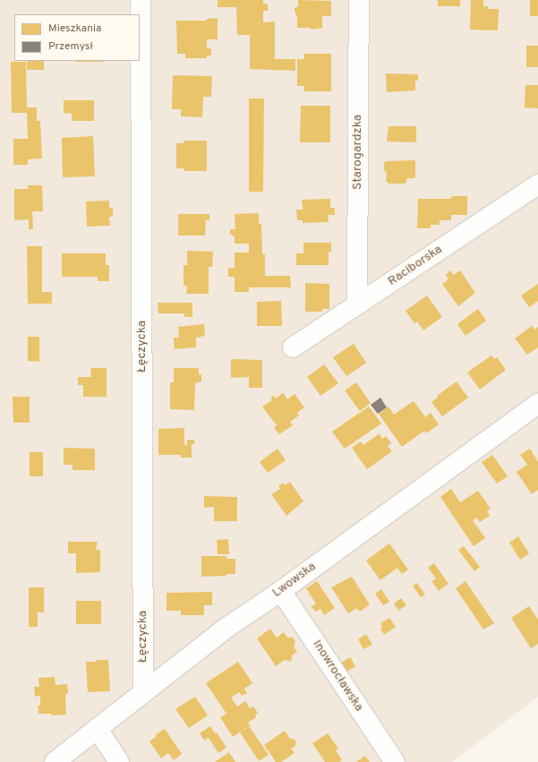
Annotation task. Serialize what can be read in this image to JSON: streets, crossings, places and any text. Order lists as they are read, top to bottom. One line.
{"streets":{"street":["Starogardzka","Raciborska","Łęczycka","Lwowska","Inowrocławska"]},"crossings":[["Starogardzka","Raciborska"],["Łęczycka","Lwowska"],["Lwowska","Inowrocławska"]],"legend":["Mieszkania","Przemysł"]}
